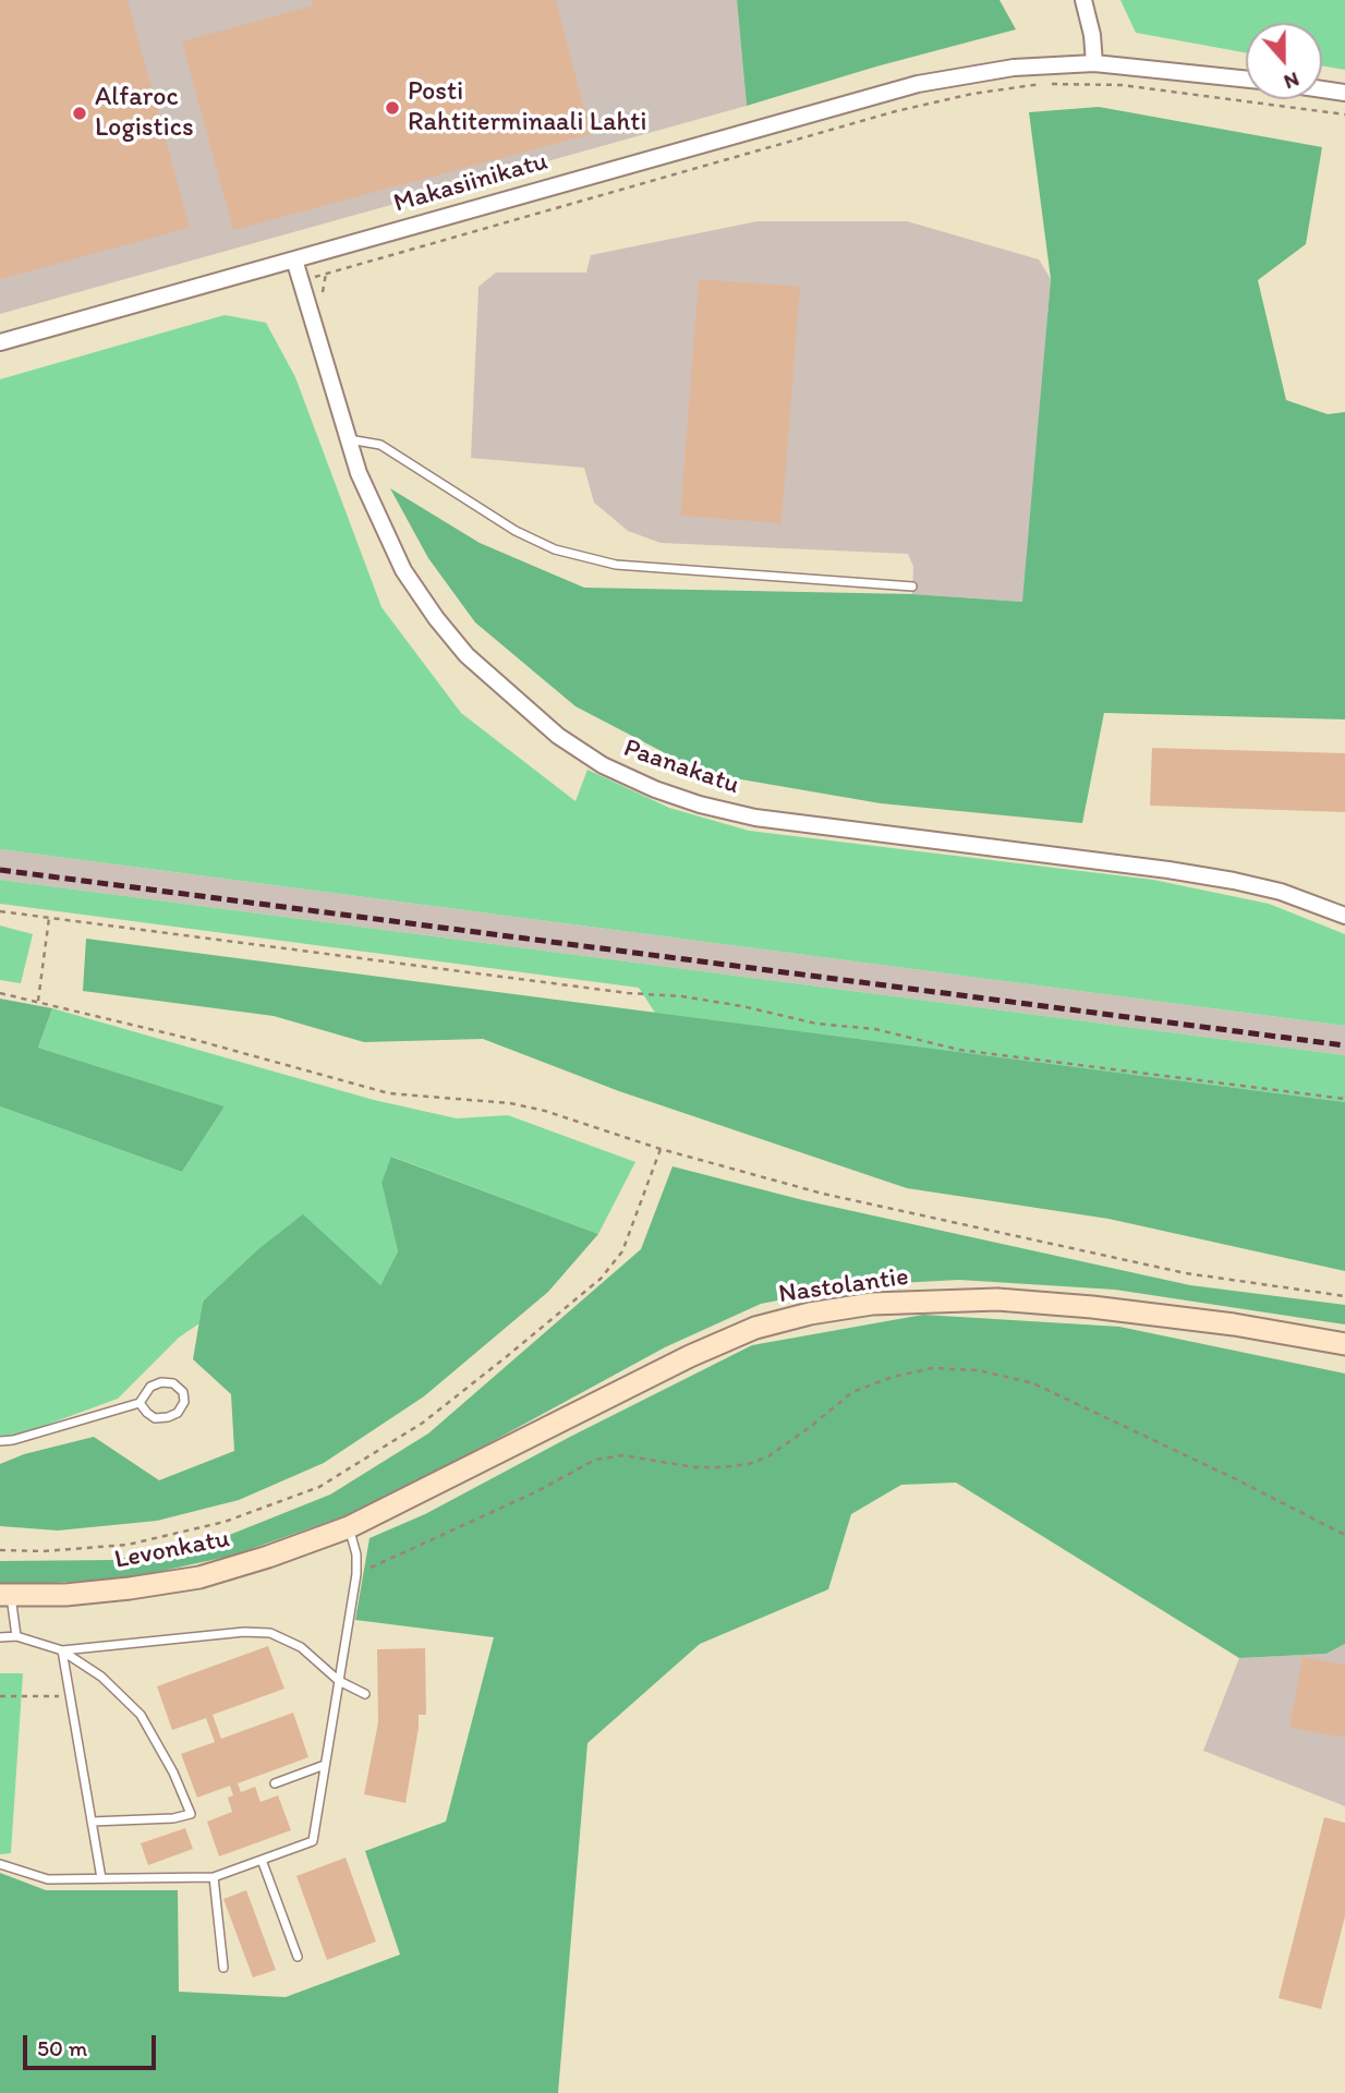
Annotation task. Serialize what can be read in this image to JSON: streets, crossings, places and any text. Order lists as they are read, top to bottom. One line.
{"streets":{"main road":["Nastolantie","Levonkatu"],"street":["Makasiinikatu","Paanakatu"]},"crossings":[["Makasiinikatu","Paanakatu"],["Nastolantie","Levonkatu"]],"places":["Posti Rahtiterminaali Lahti","Alfaroc Logistics"],"scale_bar":"50 m","north":"bottom"}
